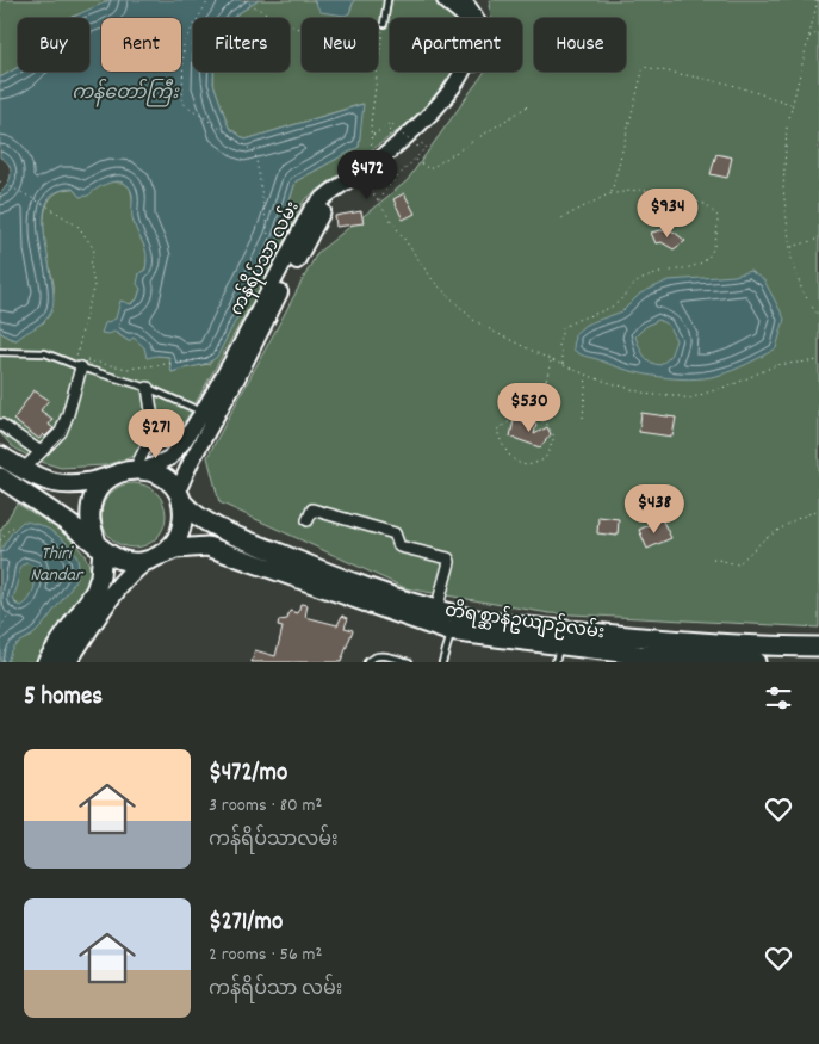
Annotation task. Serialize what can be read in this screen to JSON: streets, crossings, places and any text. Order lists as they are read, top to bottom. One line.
{"streets":{"main road":["တိရစ္ဆာန်ဥယျာဉ်လမ်း"]},"water":["ကန်တော်ကြီး","Thiri Nandar"],"page":{"chip":["Buy","Rent","Filters","New","Apartment","House"],"price":["$472","$934","$530","$271","$438"],"heading":"5 homes","list":[{"name":"$472/mo","note":"3 rooms · 80 m² · ကန်ရိပ်သာလမ်း"},{"name":"$271/mo","note":"2 rooms · 56 m² · ကန်ရိပ်သာ လမ်း"}]}}
